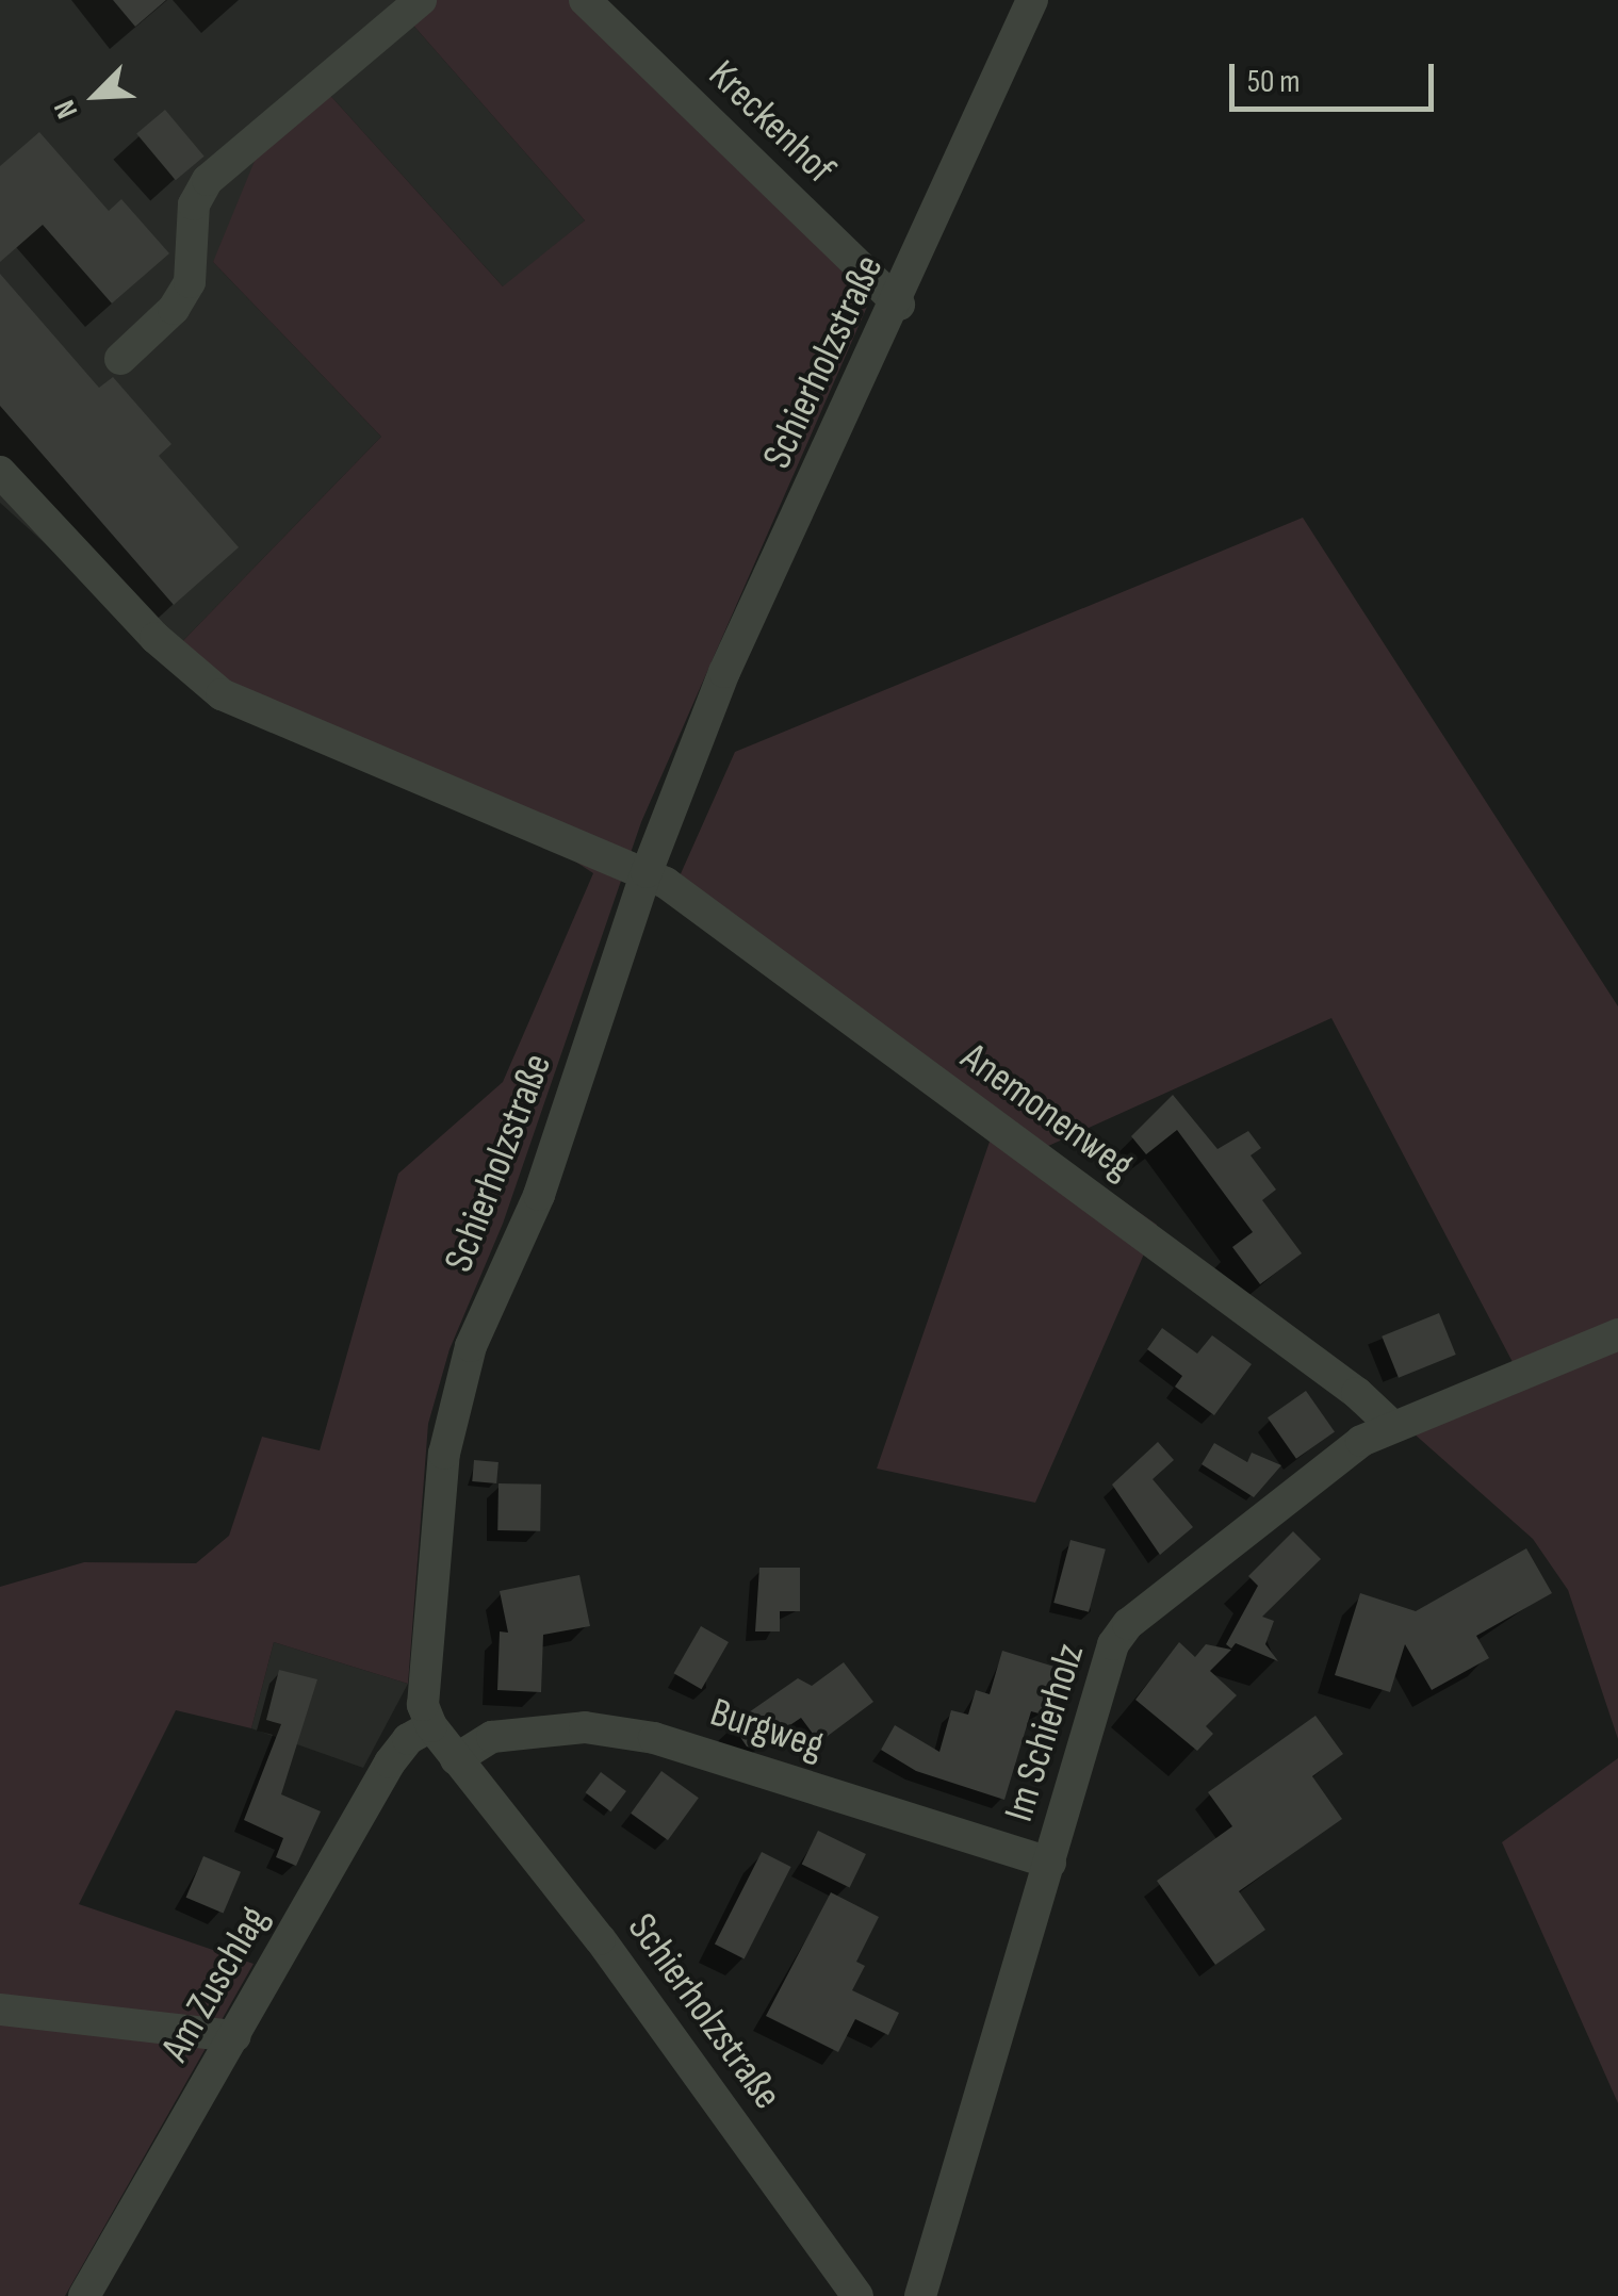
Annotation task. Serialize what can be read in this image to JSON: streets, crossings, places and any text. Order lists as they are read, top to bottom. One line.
{"streets":{"street":["Kreckenhof","Schierholzstraße","Anemonenweg","Burgweg","Im Schierholz","Am Zuschlag"]},"crossings":[["Kreckenhof","Schierholzstraße"],["Schierholzstraße","Anemonenweg"],["Schierholzstraße","Burgweg"],["Schierholzstraße","Am Zuschlag"],["Anemonenweg","Im Schierholz"],["Burgweg","Im Schierholz"]],"scale_bar":"50 m","north":"bottom left"}
